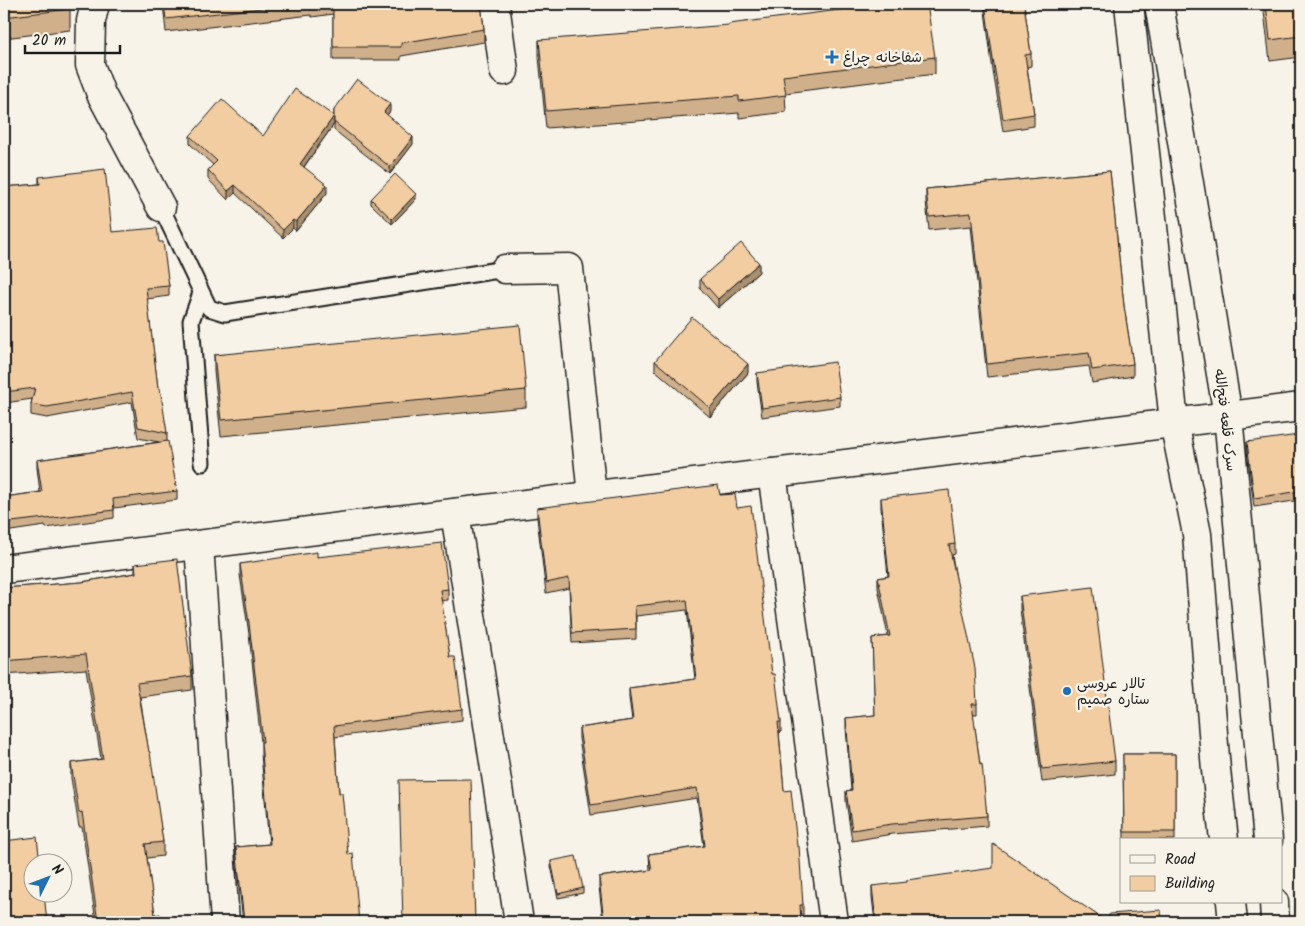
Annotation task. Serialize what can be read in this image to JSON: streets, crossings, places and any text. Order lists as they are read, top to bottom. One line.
{"streets":{"street":["سرک قلعه فتح‌الله"]},"places":{"health":["شفاخانه چراغ"],"other":["تالار عروسی ستاره صمیم"]},"legend":["Road","Building"],"scale_bar":"20 m","north":"top right"}
